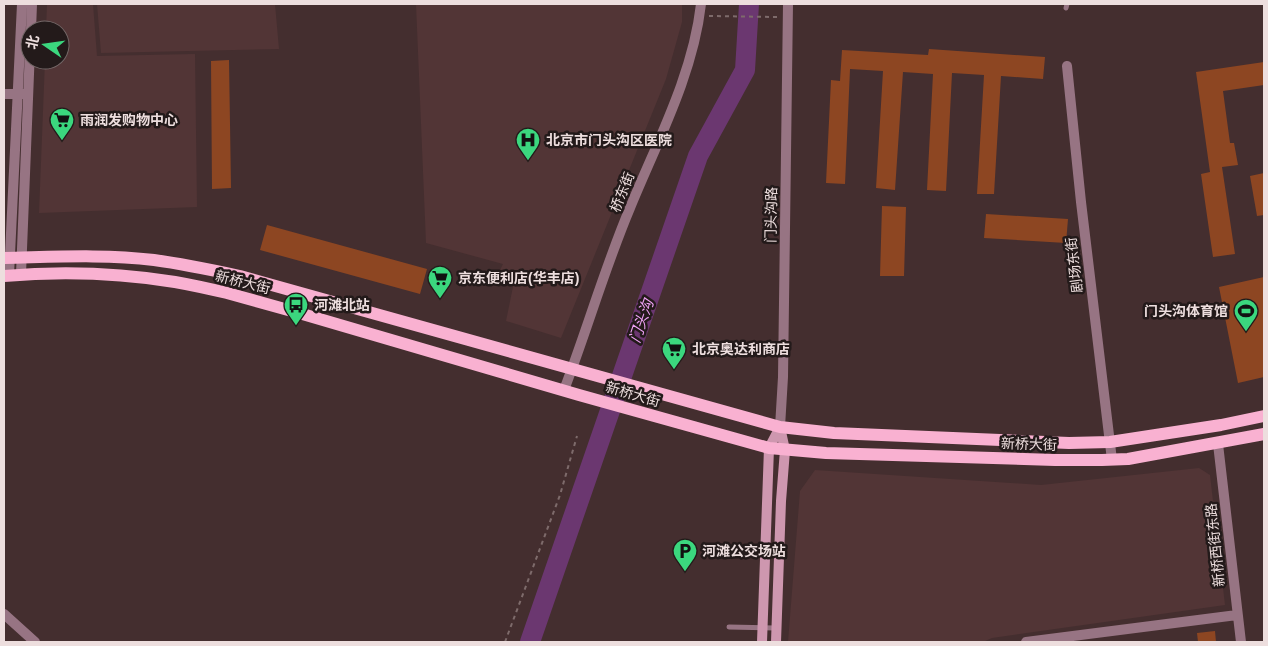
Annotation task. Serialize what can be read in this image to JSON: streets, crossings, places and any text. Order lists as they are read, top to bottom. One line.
{"streets":{"main road":["门头沟路","新桥大街"],"street":["桥东街","剧场东街","新桥西街东路"]},"crossings":[["桥东街","新桥大街"],["门头沟路","新桥大街"],["剧场东街","新桥大街"],["新桥大街","新桥西街东路"]],"water":["门头沟"],"places":{"supermarket":["雨润发购物中心","京东便利店(华丰店)","北京奥达利商店"],"hospital":["北京市门头沟区医院"],"bus stop":["河滩北站"],"sports":["门头沟体育馆"],"parking":["河滩公交场站"]},"north":"left"}
